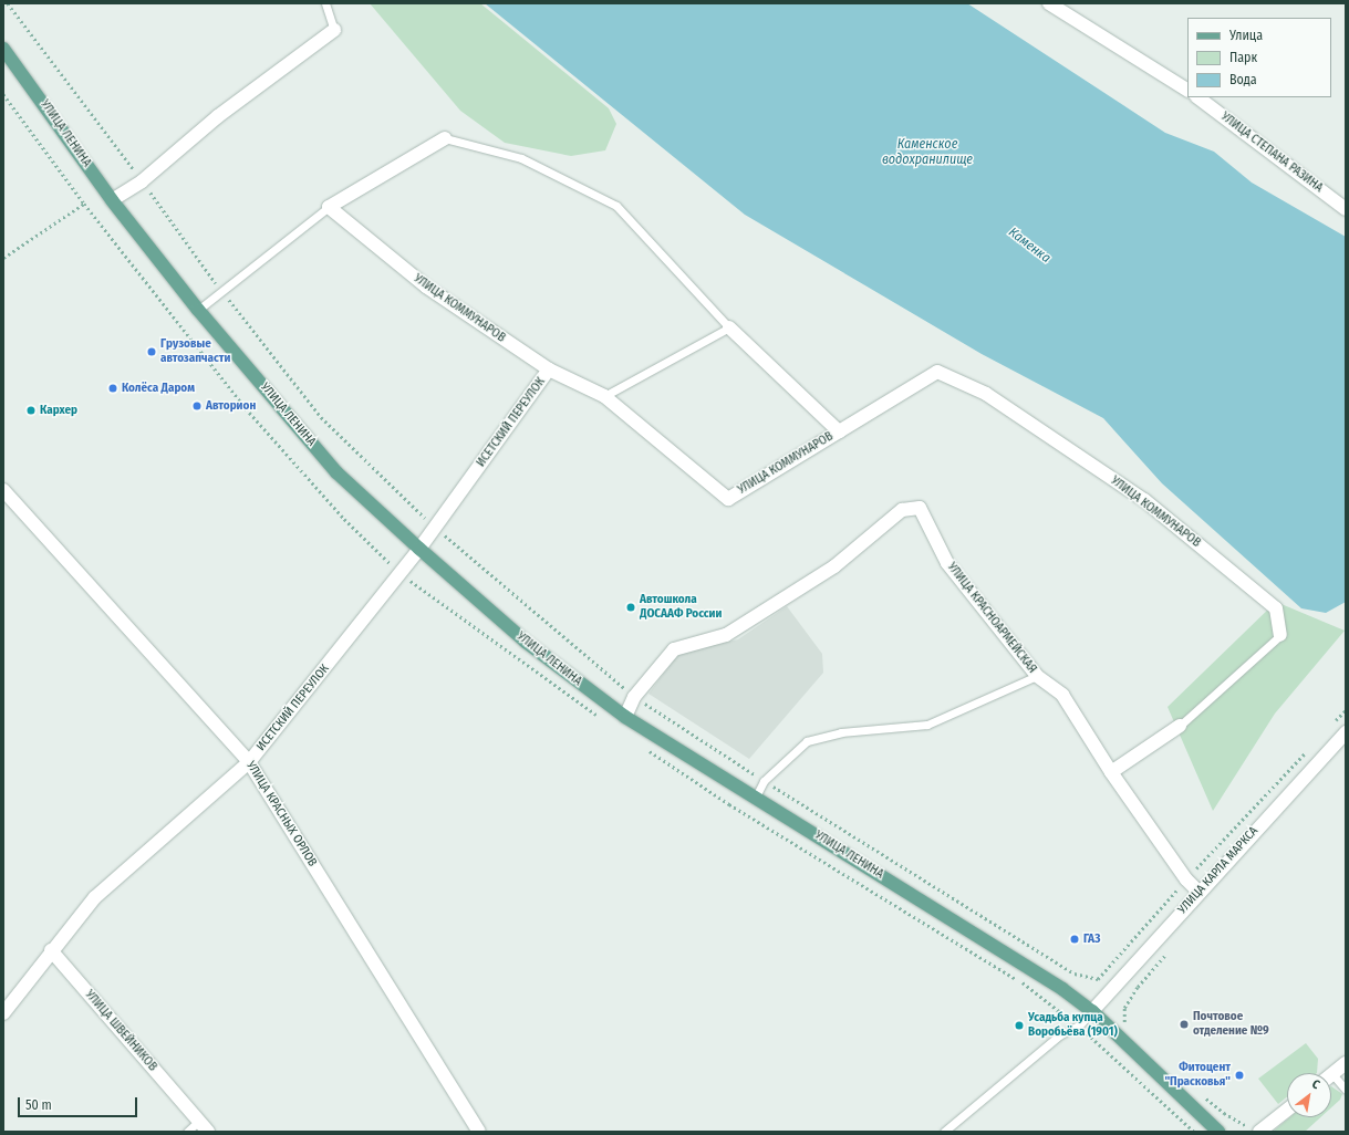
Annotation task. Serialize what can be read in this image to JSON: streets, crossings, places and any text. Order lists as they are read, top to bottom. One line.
{"streets":{"main road":["УЛИЦА ЛЕНИНА"],"street":["УЛИЦА СТЕПАНА РАЗИНА","УЛИЦА КОММУНАРОВ","ИСЕТСКИЙ ПЕРЕУЛОК","УЛИЦА КРАСНОАРМЕЙСКАЯ","УЛИЦА КРАСНЫХ ОРЛОВ","УЛИЦА КАРЛА МАРКСА","УЛИЦА ШВЕЙНИКОВ"]},"crossings":[["УЛИЦА ЛЕНИНА","ИСЕТСКИЙ ПЕРЕУЛОК"],["УЛИЦА ЛЕНИНА","УЛИЦА КРАСНОАРМЕЙСКАЯ"],["УЛИЦА ЛЕНИНА","УЛИЦА КАРЛА МАРКСА"],["УЛИЦА КОММУНАРОВ","ИСЕТСКИЙ ПЕРЕУЛОК"],["ИСЕТСКИЙ ПЕРЕУЛОК","УЛИЦА КРАСНЫХ ОРЛОВ"],["ИСЕТСКИЙ ПЕРЕУЛОК","УЛИЦА ШВЕЙНИКОВ"],["УЛИЦА КРАСНОАРМЕЙСКАЯ","УЛИЦА КАРЛА МАРКСА"]],"water":["Каменское водохранилище","Каменка"],"places":["Грузовые автозапчасти","Колёса Даром","Авторион","Кархер","Автошкола ДОСААФ России","ГАЗ","Почтовое отделение №9","Усадьба купца Воробьёва (1901)","Фитоцент \"Прасковья\""],"legend":["Улица","Парк","Вода"],"scale_bar":"50 m","north":"top right"}
